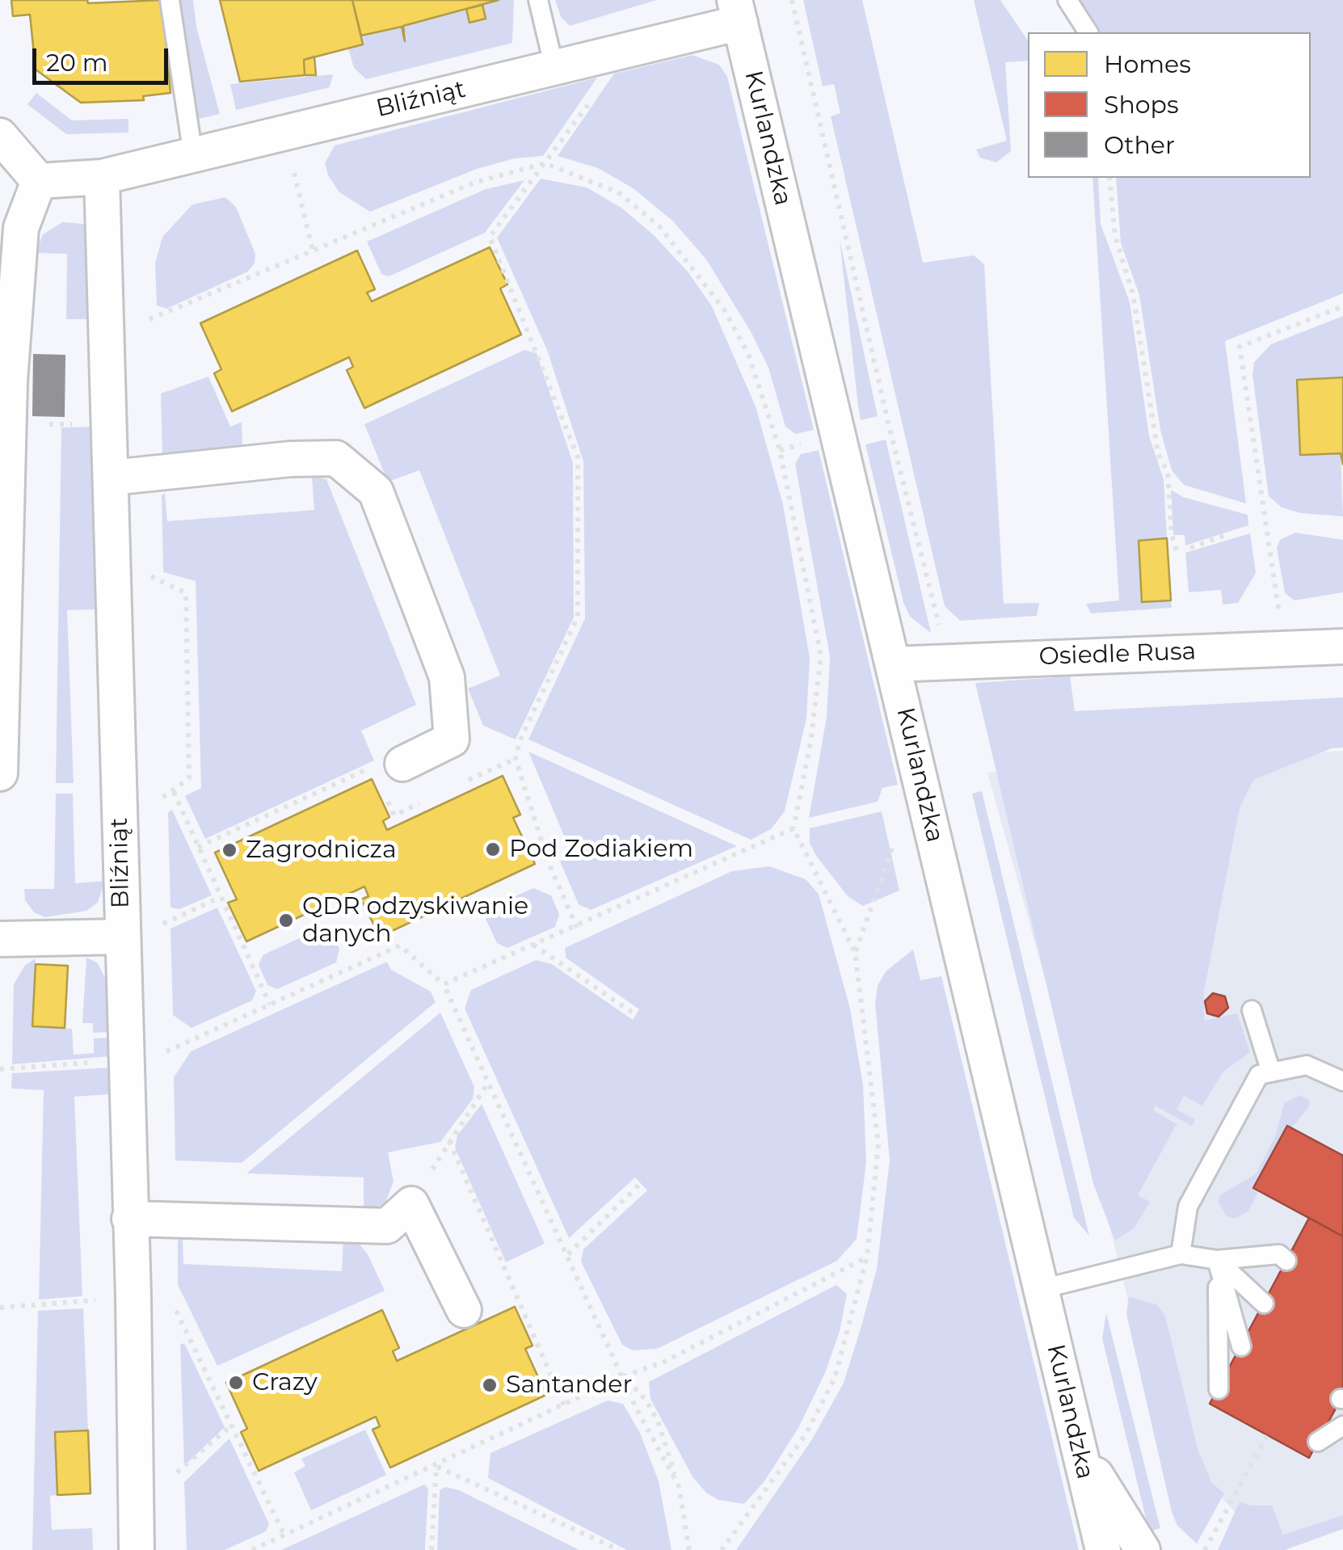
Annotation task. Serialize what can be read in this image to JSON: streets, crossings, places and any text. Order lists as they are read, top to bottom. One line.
{"streets":{"street":["Bliźniąt","Kurlandzka","Osiedle Rusa"]},"crossings":[["Bliźniąt","Kurlandzka"],["Kurlandzka","Osiedle Rusa"]],"places":["Pod Zodiakiem","Zagrodnicza","QDR odzyskiwanie danych","Crazy","Santander"],"legend":["Homes","Shops","Other"],"scale_bar":"20 m"}
